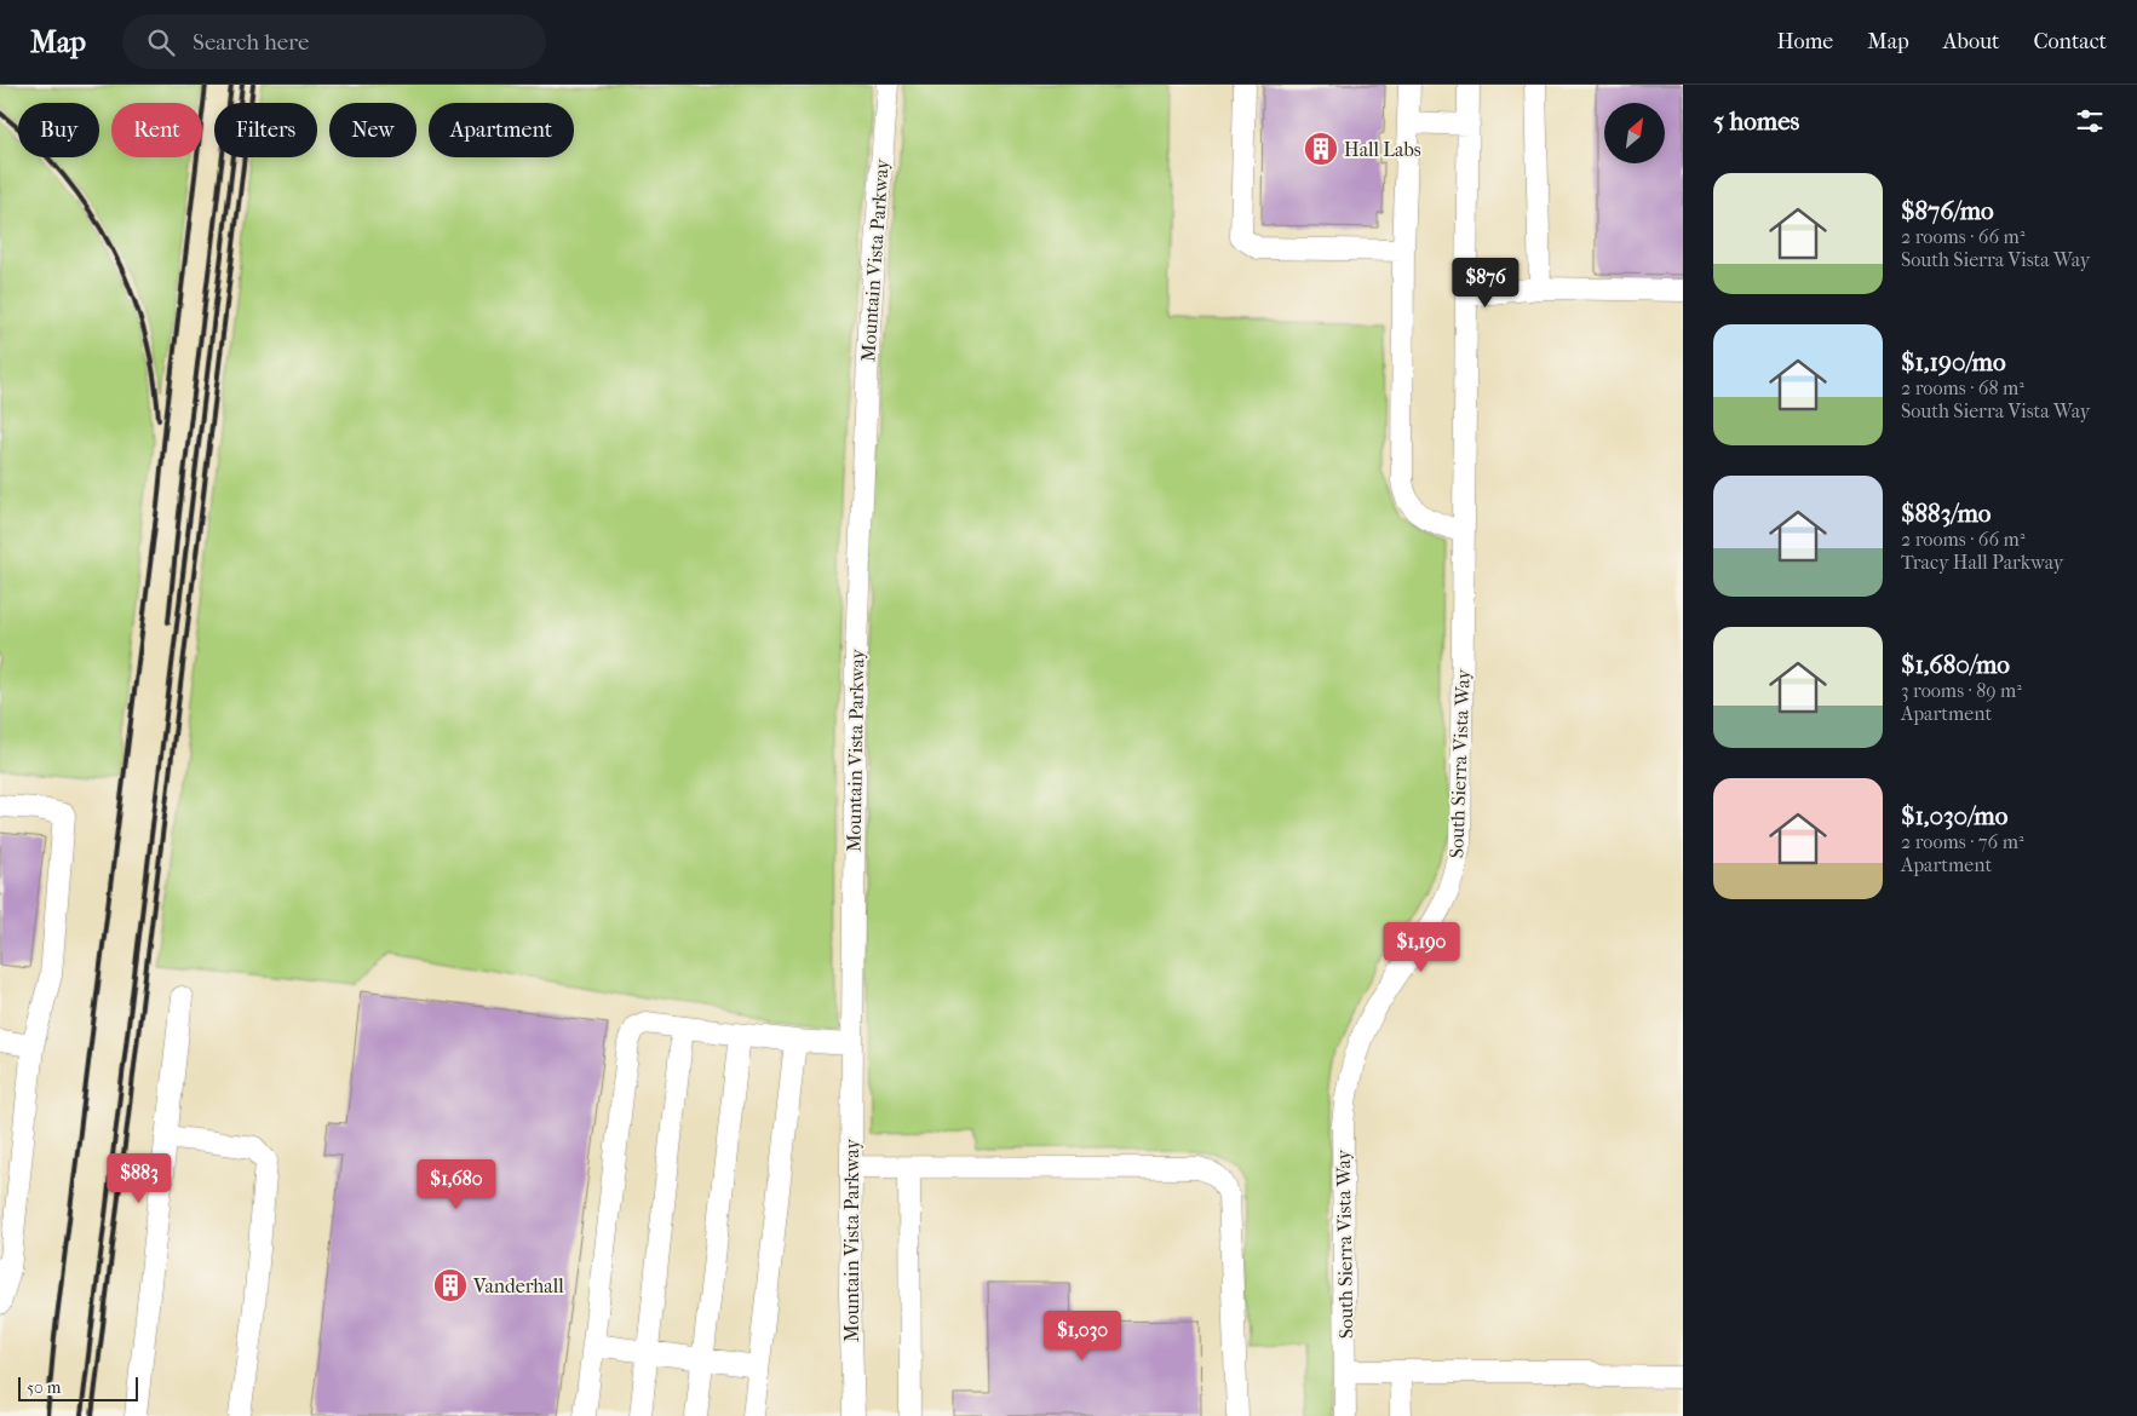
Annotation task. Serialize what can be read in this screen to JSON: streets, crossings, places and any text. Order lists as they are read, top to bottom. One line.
{"streets":{"street":["Mountain Vista Parkway","South Sierra Vista Way"]},"places":{"building":["Hall Labs","Vanderhall"]},"scale_bar":"50 m","north":"top right","page":{"header":"Map","search":"Search here","nav":["Home","Map","About","Contact"],"heading":"5 homes","chip":["Buy","Rent","Filters","New","Apartment"],"list":[{"name":"$876/mo","note":"2 rooms · 66 m² · South Sierra Vista Way"},{"name":"$1,190/mo","note":"2 rooms · 68 m² · South Sierra Vista Way"},{"name":"$883/mo","note":"2 rooms · 66 m² · Tracy Hall Parkway"},{"name":"$1,680/mo","note":"3 rooms · 89 m² · Apartment"},{"name":"$1,030/mo","note":"2 rooms · 76 m² · Apartment"}],"price":["$876","$1,190","$883","$1,680","$1,030"],"scale":"50 m"}}
